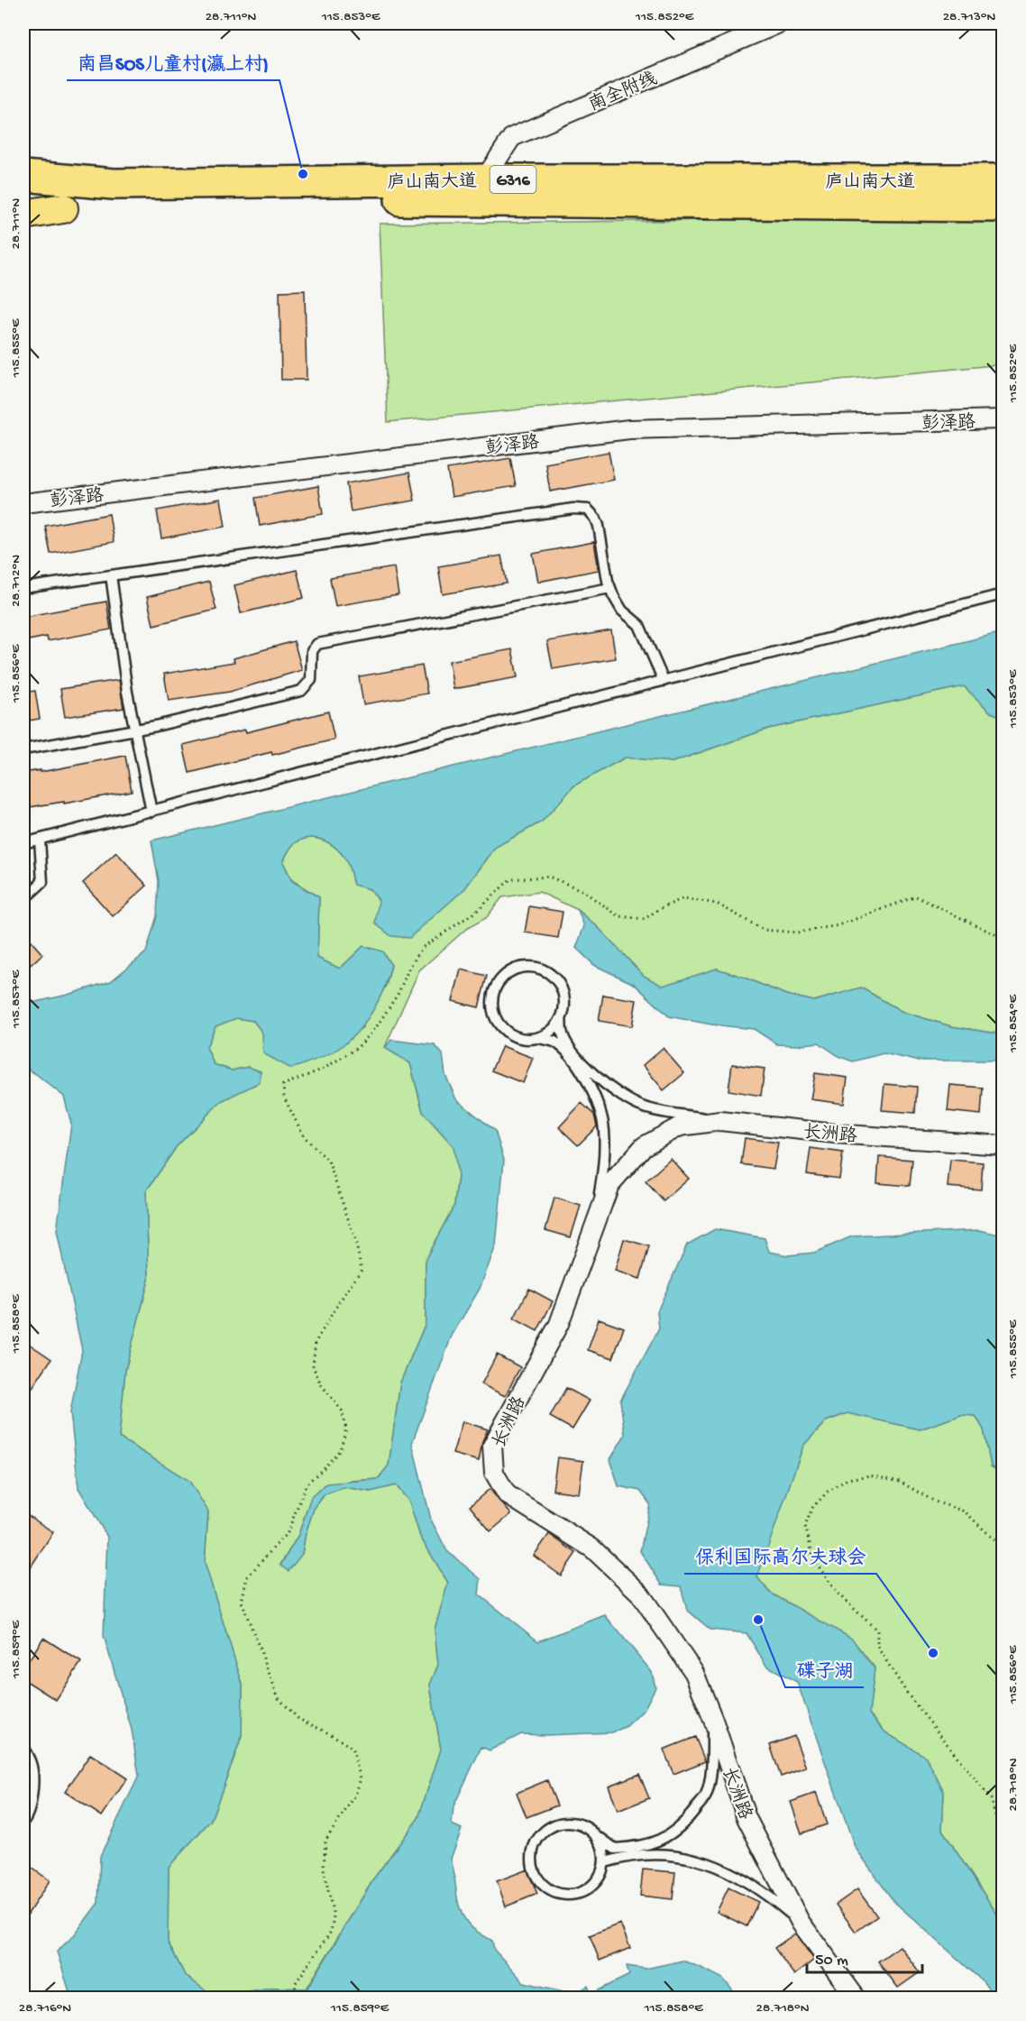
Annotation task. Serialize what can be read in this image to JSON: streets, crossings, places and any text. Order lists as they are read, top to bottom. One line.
{"streets":{"highway":["G316","庐山南大道"],"street":["南全附线","彭泽路","长洲路"]},"crossings":[["南全附线","庐山南大道"]],"places":["南昌SOS儿童村(瀛上村)","碟子湖","保利国际高尔夫球会"],"scale_bar":"50 m","coordinates":["28.711°N","115.853°E","115.852°E","28.713°N","115.855°E","28.712°N","115.856°E","115.857°E","115.854°E","115.858°E","115.859°E","28.718°N","28.716°N"]}
